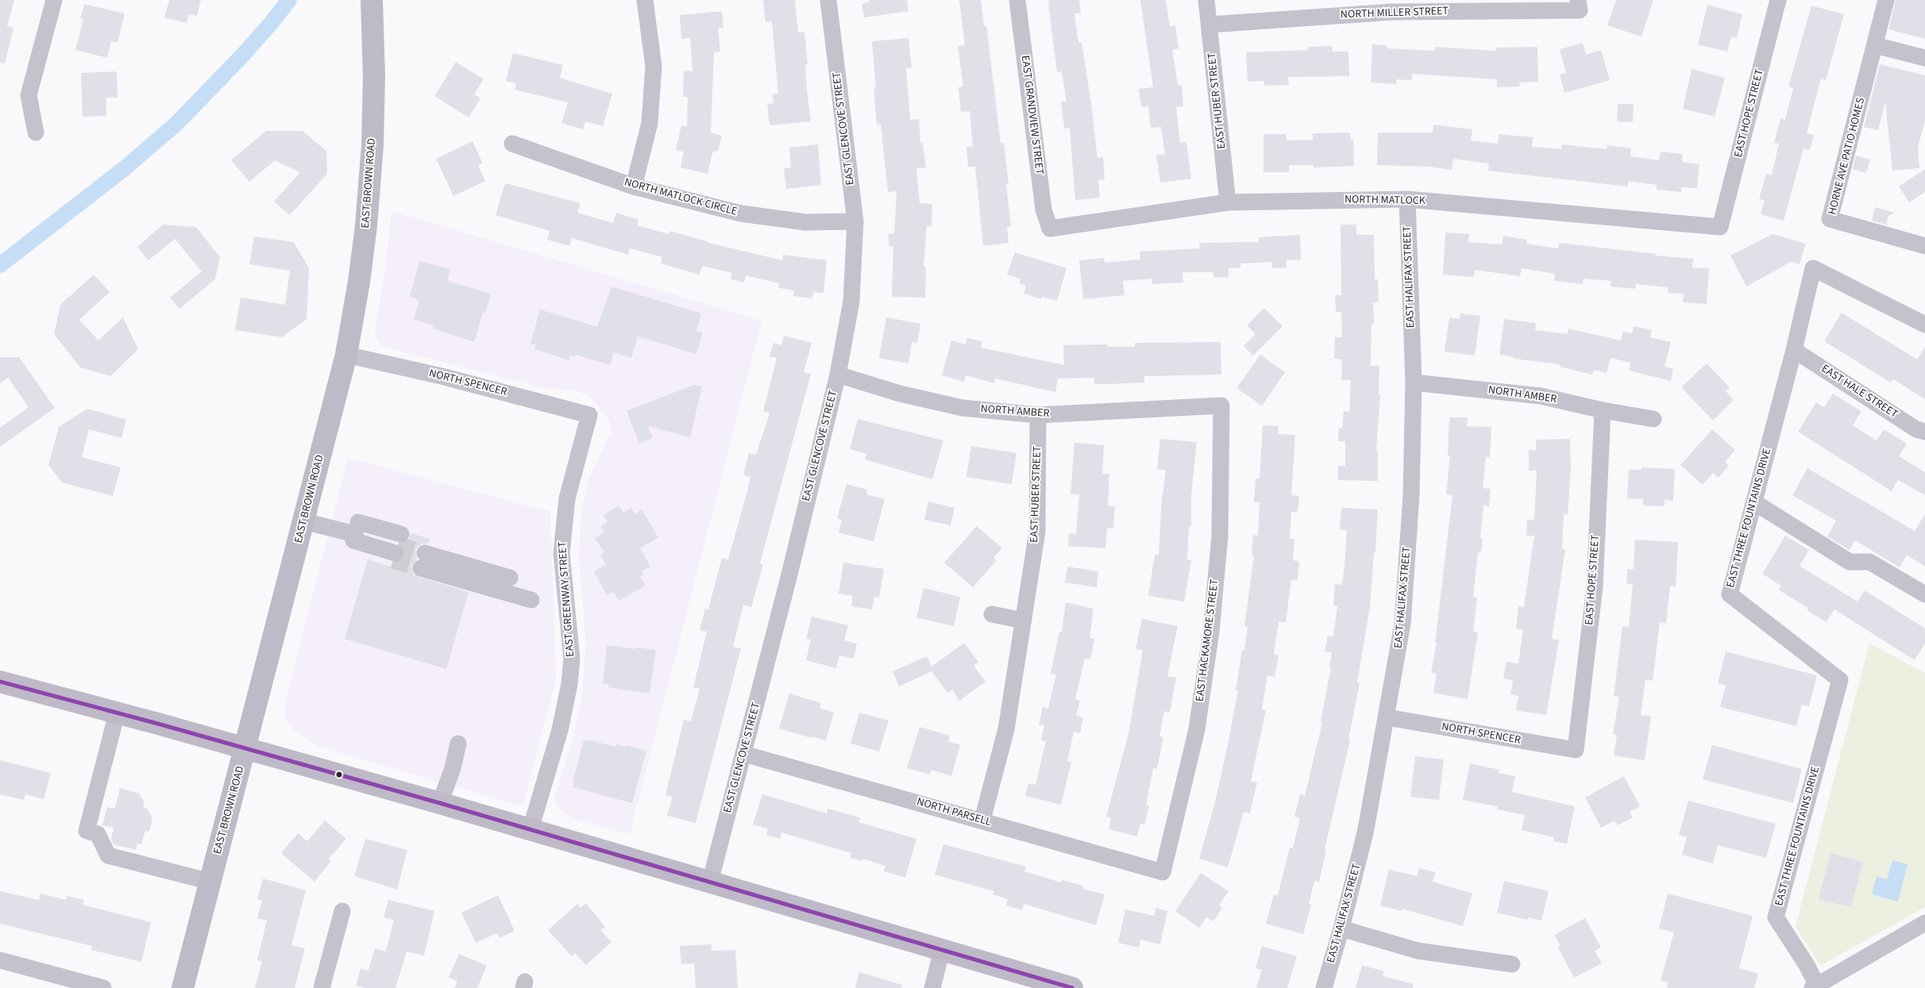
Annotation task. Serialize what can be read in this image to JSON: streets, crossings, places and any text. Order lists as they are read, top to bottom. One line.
{"streets":{"main road":["EAST BROWN ROAD"],"street":["NORTH MILLER STREET","EAST HUBER STREET","EAST HOPE STREET","EAST GRANDVIEW STREET","EAST GLENCOVE STREET","HORNE AVE PATIO HOMES","NORTH MATLOCK CIRCLE","NORTH MATLOCK","EAST HALIFAX STREET","NORTH SPENCER","EAST HALE STREET","NORTH AMBER","EAST THREE FOUNTAINS DRIVE","EAST GREENWAY STREET","EAST HACKAMORE STREET","NORTH PARSELL"]},"crossings":[["NORTH MILLER STREET","EAST HUBER STREET"],["EAST HUBER STREET","NORTH MATLOCK"],["EAST HUBER STREET","NORTH AMBER"],["EAST HUBER STREET","NORTH PARSELL"],["EAST HOPE STREET","NORTH MATLOCK"],["EAST HOPE STREET","NORTH SPENCER"],["EAST HOPE STREET","NORTH AMBER"],["EAST GRANDVIEW STREET","NORTH MATLOCK"],["EAST GLENCOVE STREET","NORTH MATLOCK CIRCLE"],["EAST GLENCOVE STREET","NORTH AMBER"],["EAST GLENCOVE STREET","NORTH PARSELL"],["EAST BROWN ROAD","NORTH SPENCER"],["NORTH MATLOCK","EAST HALIFAX STREET"],["EAST HALIFAX STREET","NORTH SPENCER"],["EAST HALIFAX STREET","NORTH AMBER"],["NORTH SPENCER","EAST GREENWAY STREET"],["EAST HALE STREET","EAST THREE FOUNTAINS DRIVE"],["NORTH AMBER","EAST HACKAMORE STREET"],["EAST HACKAMORE STREET","NORTH PARSELL"]]}
